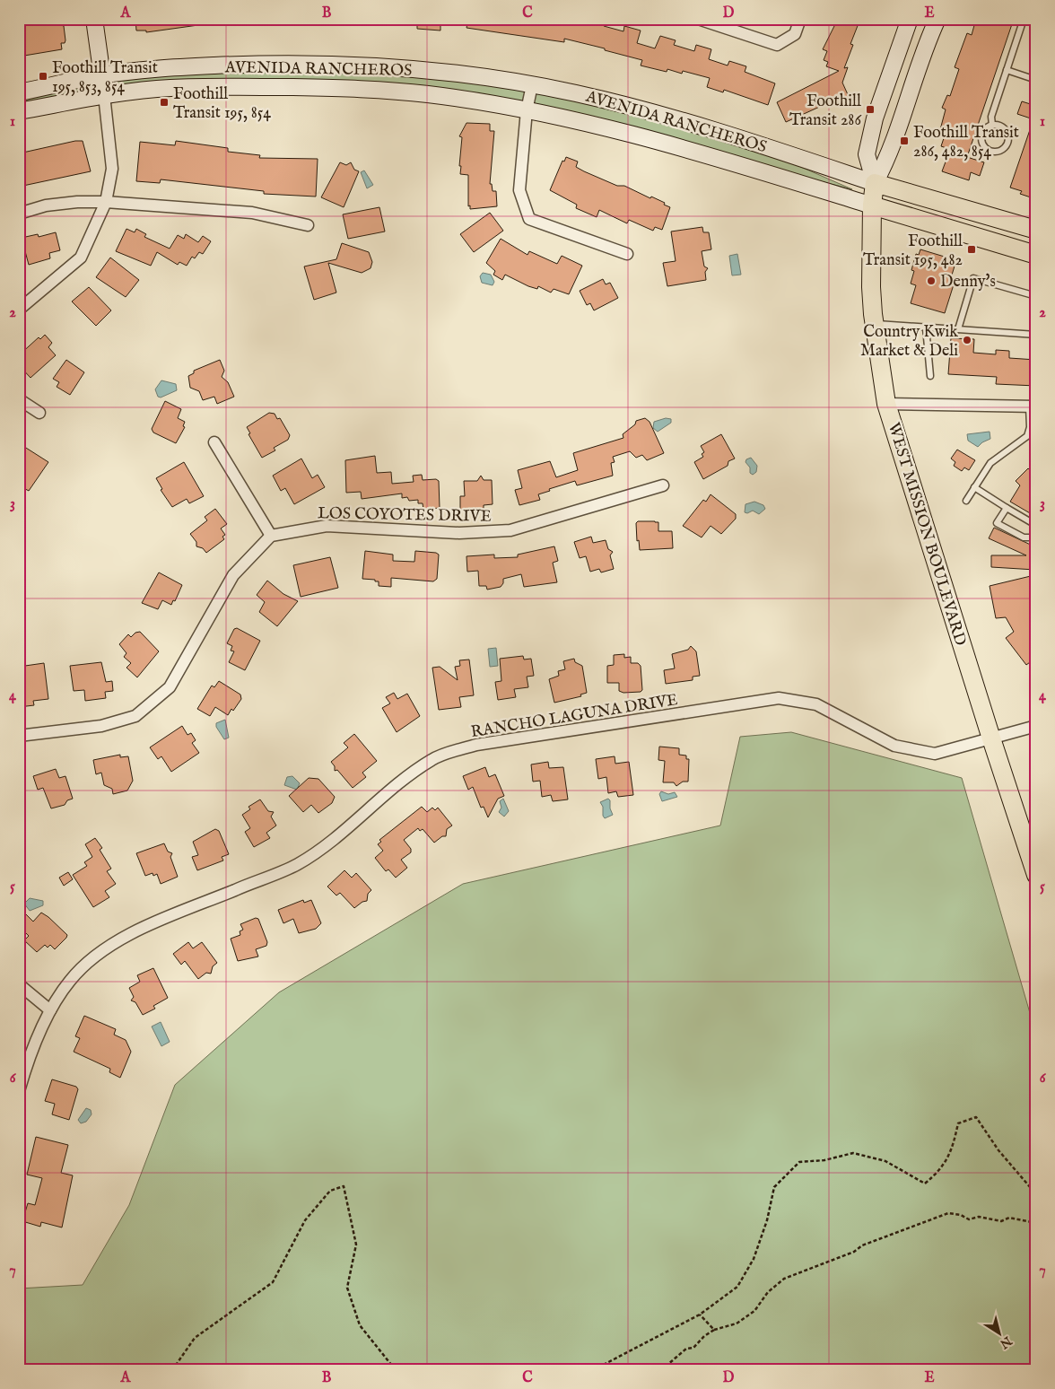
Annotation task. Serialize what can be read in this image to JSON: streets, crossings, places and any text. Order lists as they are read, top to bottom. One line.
{"streets":{"main road":["AVENIDA RANCHEROS","WEST MISSION BOULEVARD"],"street":["LOS COYOTES DRIVE","RANCHO LAGUNA DRIVE"]},"crossings":[["AVENIDA RANCHEROS","WEST MISSION BOULEVARD"],["WEST MISSION BOULEVARD","RANCHO LAGUNA DRIVE"]],"places":{"transit":["Foothill Transit 195, 853, 854","Foothill Transit 195, 854","Foothill Transit 286","Foothill Transit 286, 482, 854","Foothill Transit 195, 482"],"other":["Denny's","Country Kwik Market & Deli"]},"north":"bottom right","grid":{"columns":["A","B","C","D","E"],"rows":["1","2","3","4","5","6","7"]}}
